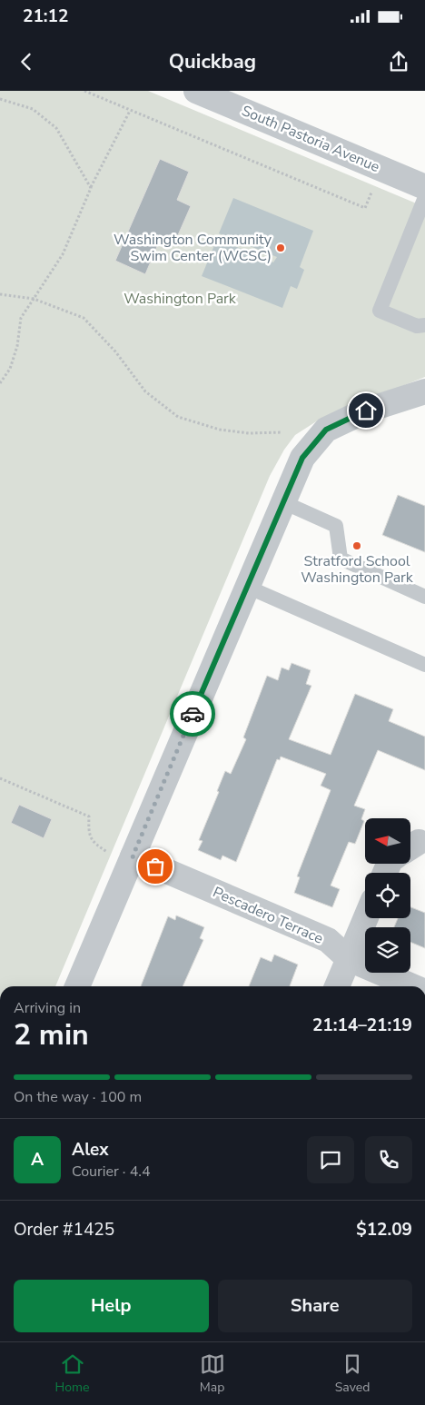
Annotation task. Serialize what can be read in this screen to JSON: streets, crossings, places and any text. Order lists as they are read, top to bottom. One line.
{"streets":{"street":["South Pastoria Avenue","Pescadero Terrace"]},"parks":["Washington Park"],"places":["Washington Community Swim Center (WCSC)","Stratford School Washington Park"],"north":"left","page":{"status":"21:12","header":"Quickbag","heading":["2 min","Arriving in","21:14–21:19"],"panel":["Alex","Courier · 4.4","Order #1425","$12.09"],"bar":"On the way · 100 m","round":"A","buttons":["Help","Share"],"tabs":["Home","Map","Saved"]}}
